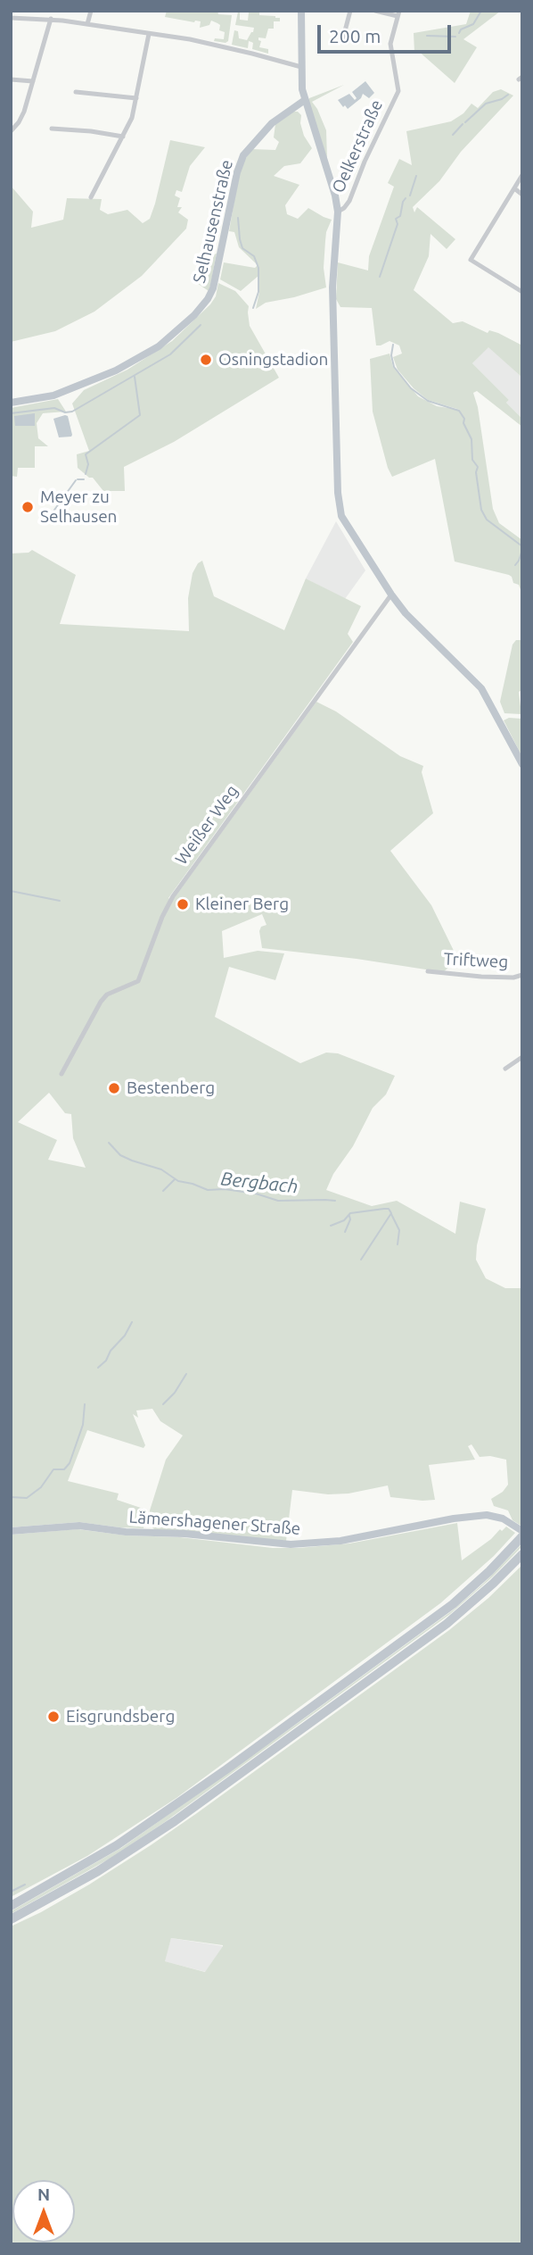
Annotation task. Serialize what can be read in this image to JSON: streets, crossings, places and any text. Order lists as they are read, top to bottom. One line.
{"streets":{"main road":["Selhausenstraße","Lämershagener Straße"],"street":["Oelkerstraße","Weißer Weg","Triftweg"]},"water":["Bergbach"],"places":["Osningstadion","Meyer zu Selhausen","Kleiner Berg","Bestenberg","Eisgrundsberg"],"scale_bar":"200 m","north":"top"}
